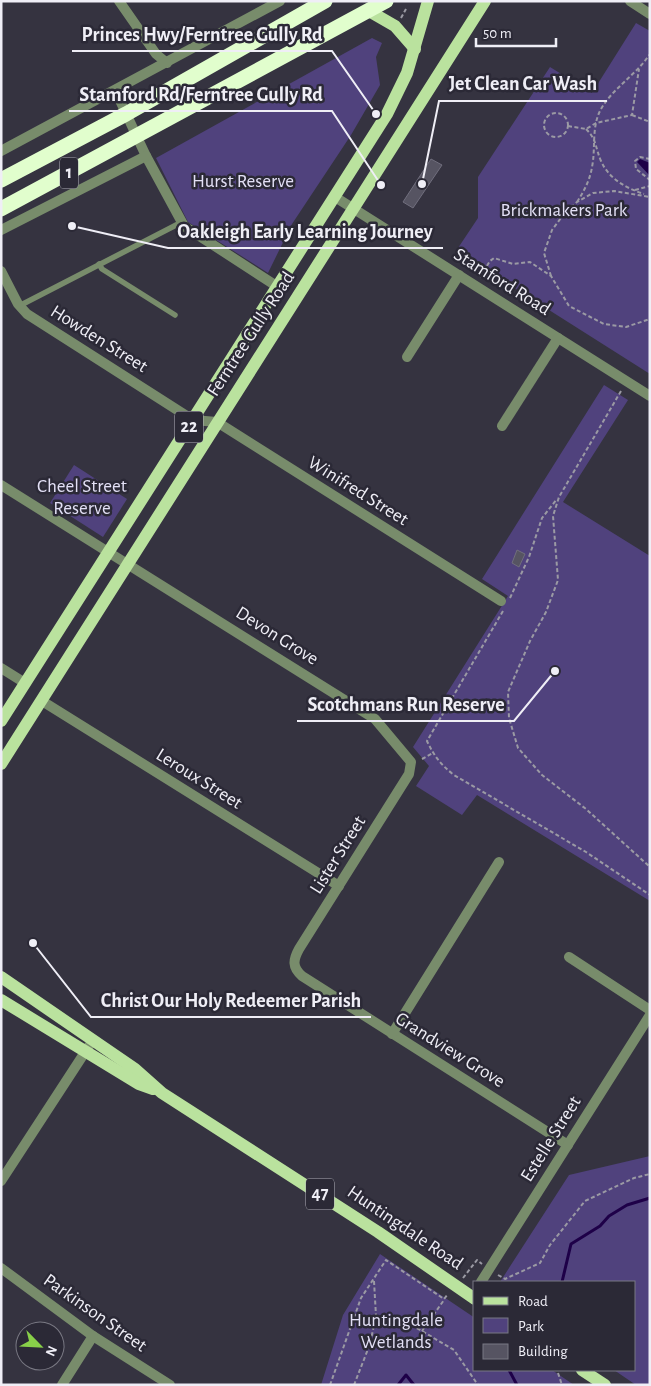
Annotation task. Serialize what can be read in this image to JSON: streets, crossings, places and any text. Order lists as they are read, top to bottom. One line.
{"streets":{"highway":["1"],"main road":["Ferntree Gully Road","22","47","Huntingdale Road"],"street":["Stamford Road","Howden Street","Winifred Street","Devon Grove","Leroux Street","Lister Street","Grandview Grove","Estelle Street","Parkinson Street"]},"crossings":[["Stamford Road","Ferntree Gully Road"],["Ferntree Gully Road","Howden Street"],["Ferntree Gully Road","Winifred Street"],["Ferntree Gully Road","Devon Grove"],["Ferntree Gully Road","Leroux Street"],["Howden Street","Winifred Street"],["Devon Grove","Lister Street"],["Leroux Street","Lister Street"],["Lister Street","Grandview Grove"],["Grandview Grove","Estelle Street"]],"parks":["Hurst Reserve","Brickmakers Park","Cheel Street Reserve","Huntingdale Wetlands"],"places":["Princes Hwy/Ferntree Gully Rd","Jet Clean Car Wash","Stamford Rd/Ferntree Gully Rd","Oakleigh Early Learning Journey","Scotchmans Run Reserve","Christ Our Holy Redeemer Parish"],"legend":["Road","Park","Building"],"scale_bar":"50 m","north":"bottom right"}
